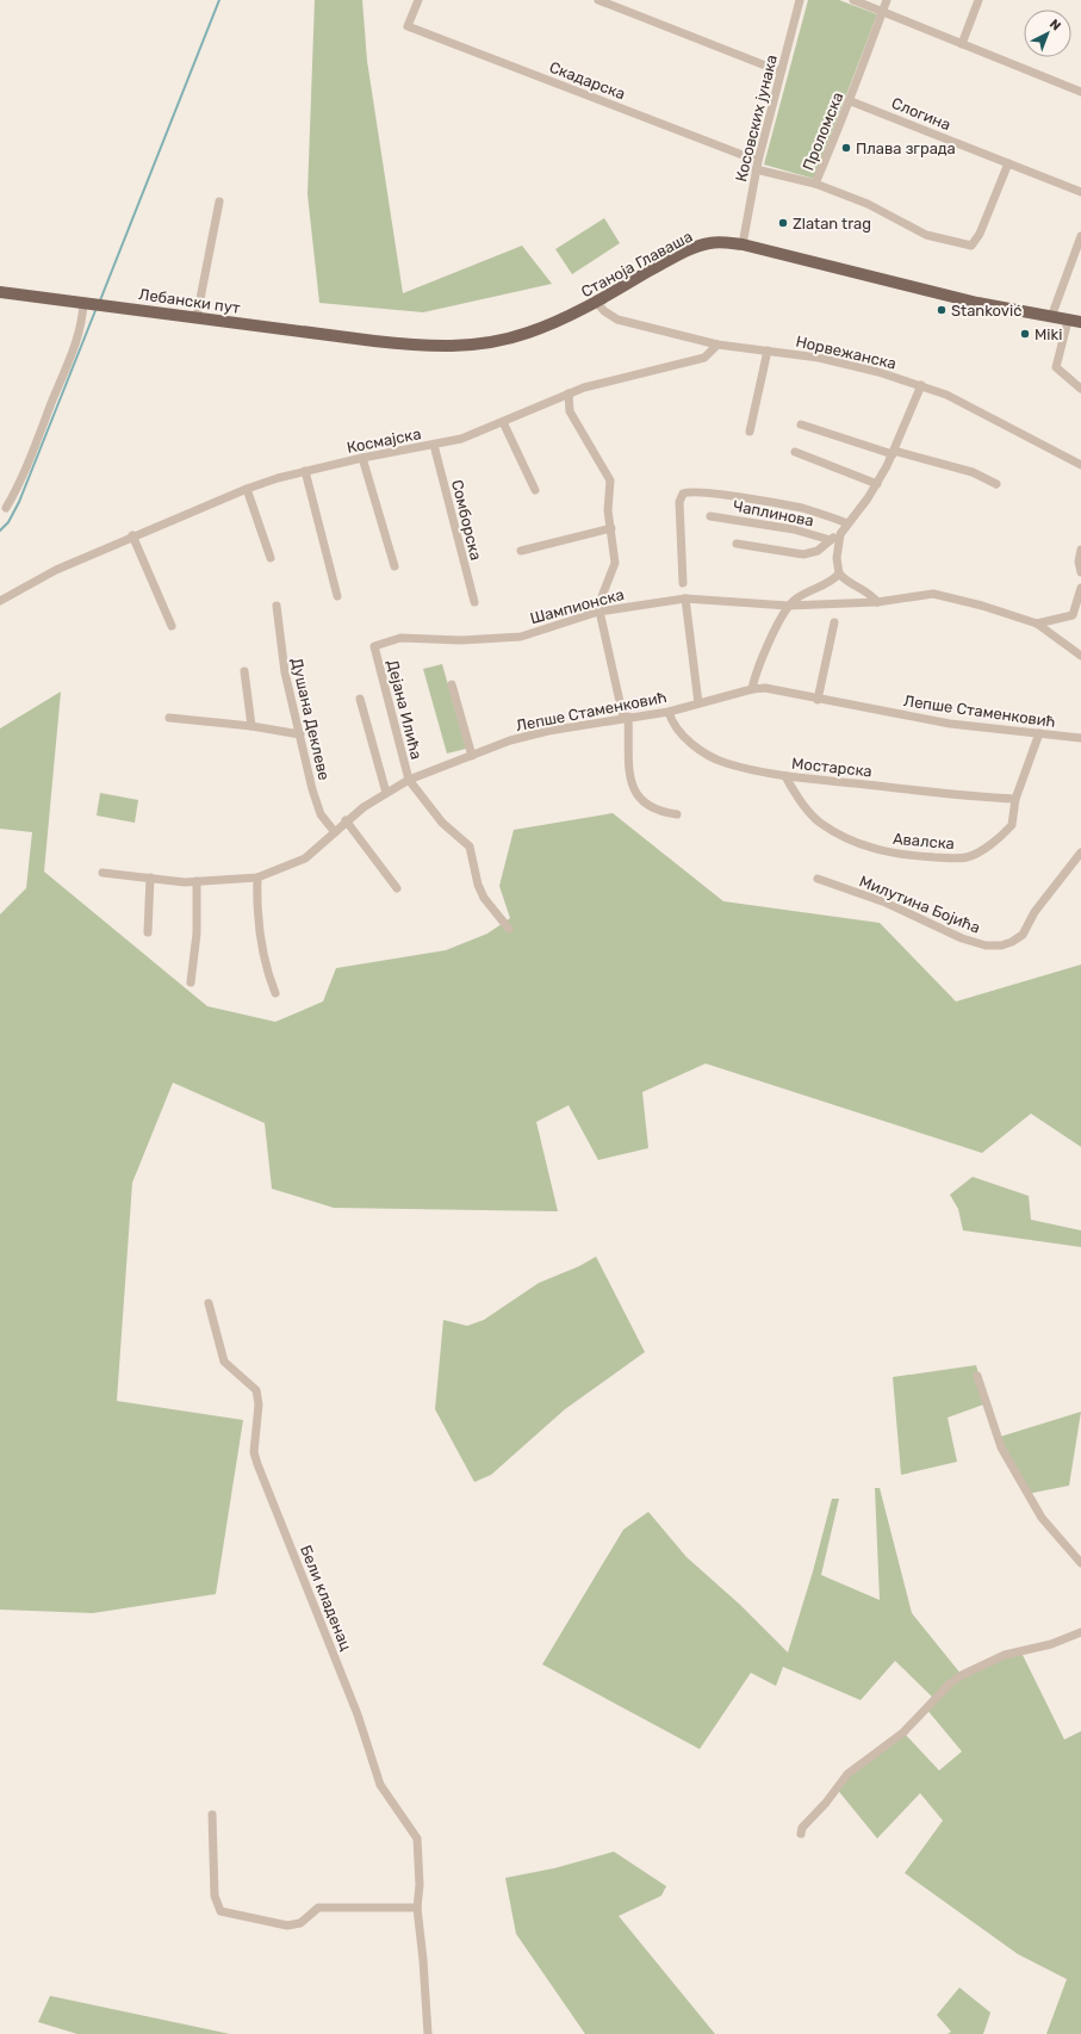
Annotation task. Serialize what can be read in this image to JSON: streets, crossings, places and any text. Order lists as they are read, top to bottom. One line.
{"streets":{"main road":["Станоја Главаша","Лебански пут"],"street":["Скадарска","Слогина","Косовских јунака","Проломска","Норвежанска","Космајска","Чаплинова","Сомборска","Шампионска","Дејана Илића","Лепше Стаменковић","Душана Деклеве","Мостарска","Авалска","Милутина Бојића","Бели кладенац"]},"crossings":[["Скадарска","Косовских јунака"],["Скадарска","Проломска"],["Слогина","Проломска"],["Косовских јунака","Станоја Главаша"],["Станоја Главаша","Лебански пут"],["Станоја Главаша","Норвежанска"],["Норвежанска","Космајска"],["Космајска","Сомборска"],["Шампионска","Дејана Илића"],["Дејана Илића","Лепше Стаменковић"],["Лепше Стаменковић","Душана Деклеве"],["Лепше Стаменковић","Мостарска"],["Лепше Стаменковић","Авалска"],["Мостарска","Авалска"]],"places":["Плава зграда","Zlatan trag","Stanković","Miki"],"north":"top right"}
